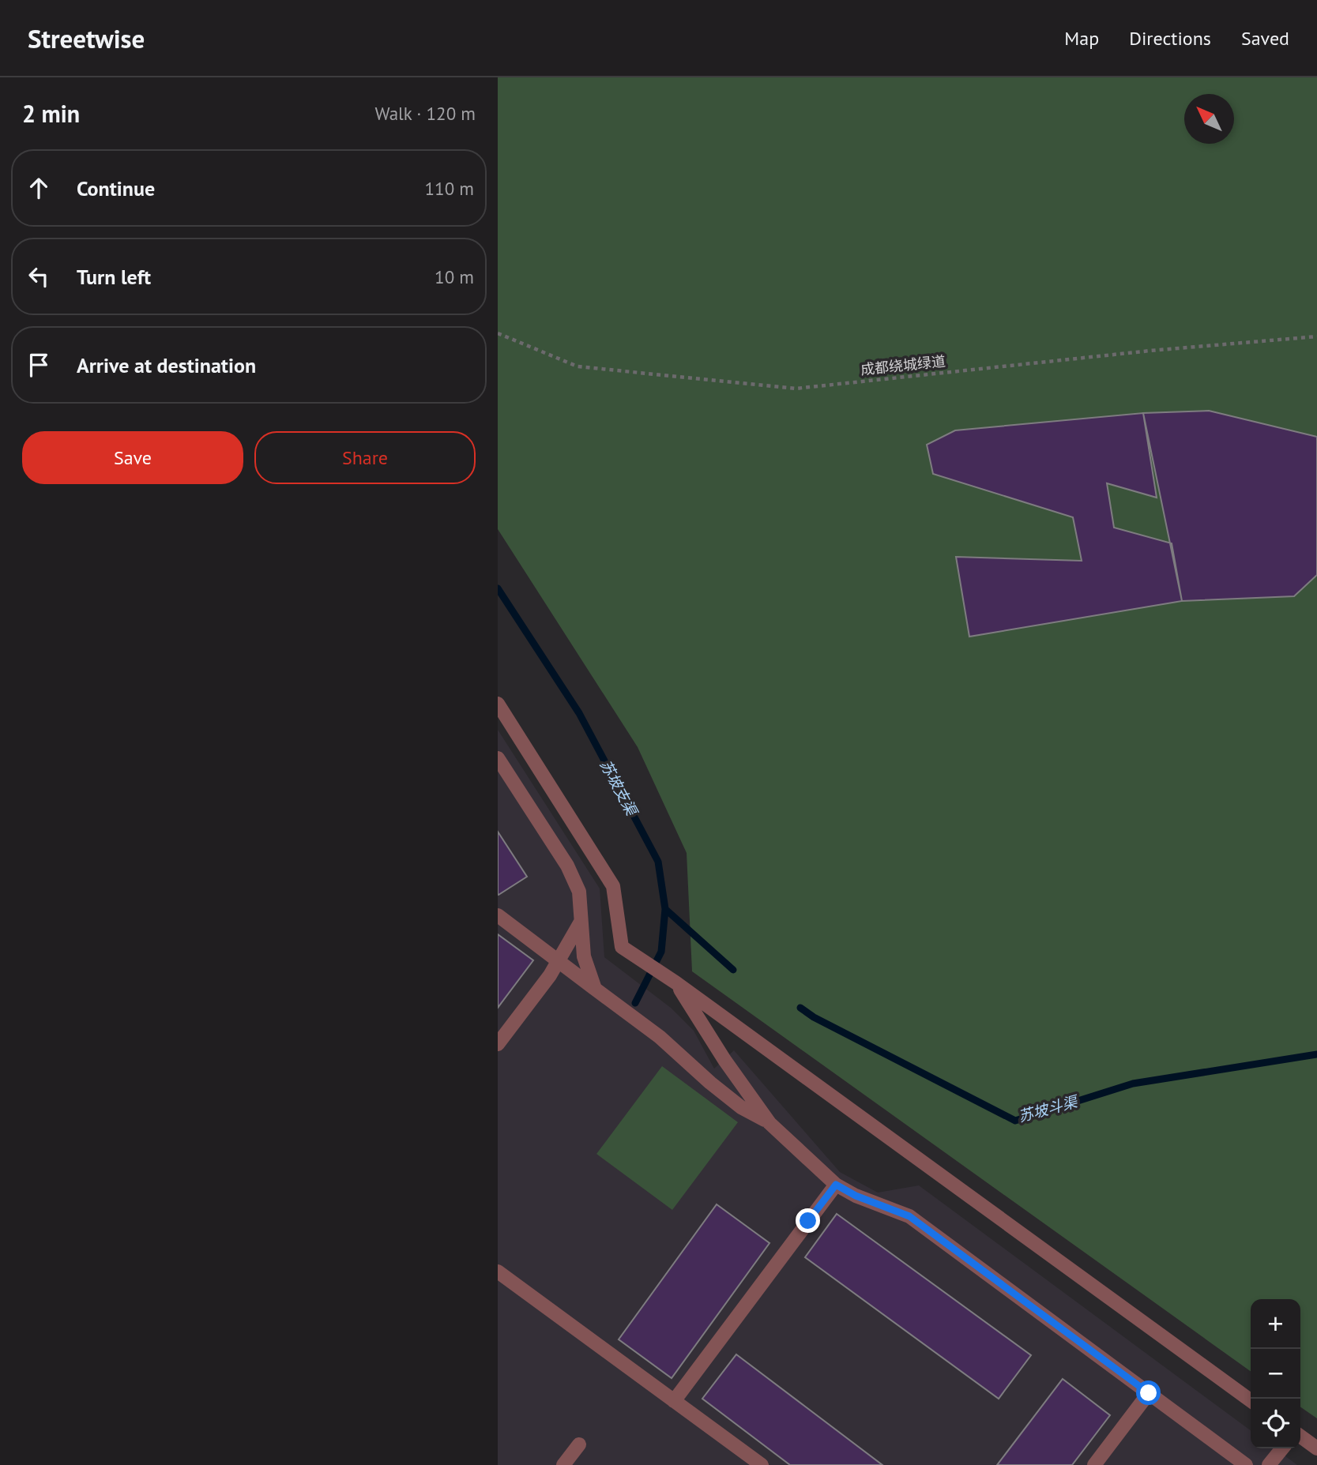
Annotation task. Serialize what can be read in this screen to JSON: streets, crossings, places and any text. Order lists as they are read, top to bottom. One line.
{"streets":{"path":["成都绕城绿道"]},"water":["苏坡支渠","苏坡斗渠"],"north":"top left","page":{"header":"Streetwise","nav":["Map","Directions","Saved"],"heading":["2 min","Walk · 120 m"],"list":[["Continue","110 m"],["Turn left","10 m"],"Arrive at destination"],"buttons":["Save","Share"],"map_buttons":["+","−"]}}
